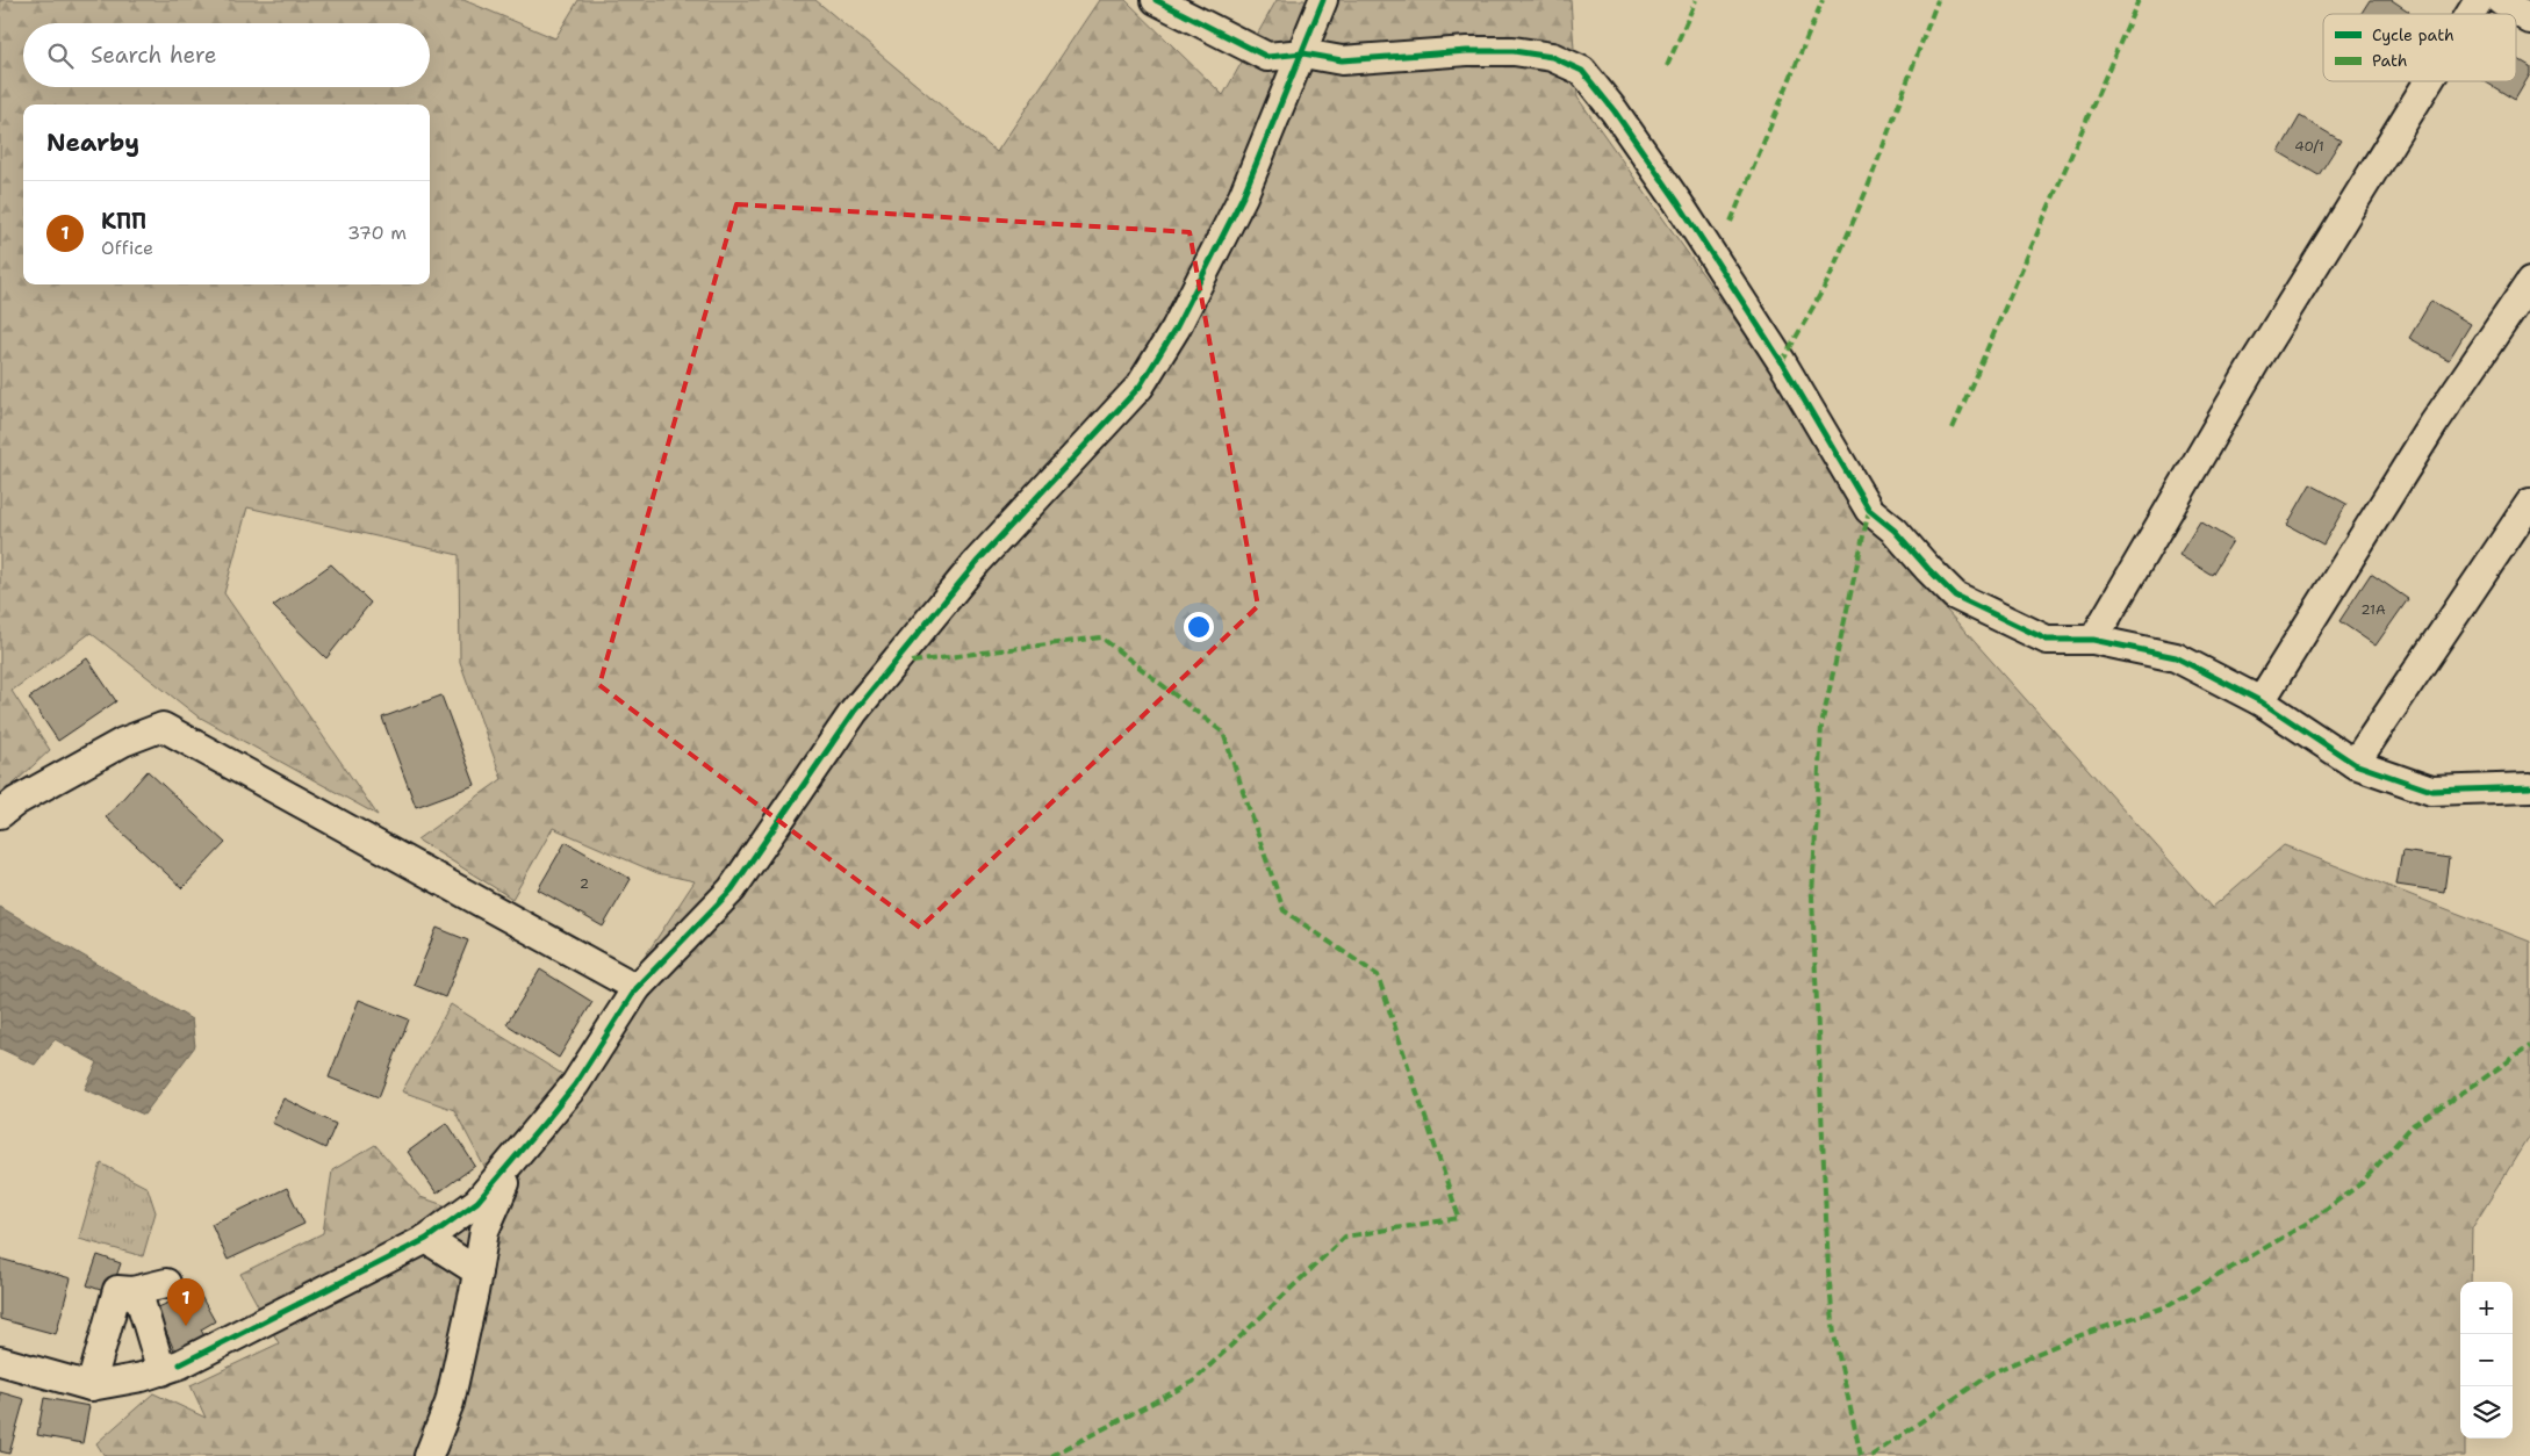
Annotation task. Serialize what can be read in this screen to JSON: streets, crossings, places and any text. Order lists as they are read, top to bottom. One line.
{"house_numbers":["40/1","21А","2"],"legend":["Cycle path","Path"],"page":{"search":"Search here","heading":"Nearby","list":[{"mark":"1","name":"КПП","note":"Office","value":"370 m"}],"pins":"1","map_buttons":["+","−"]}}
